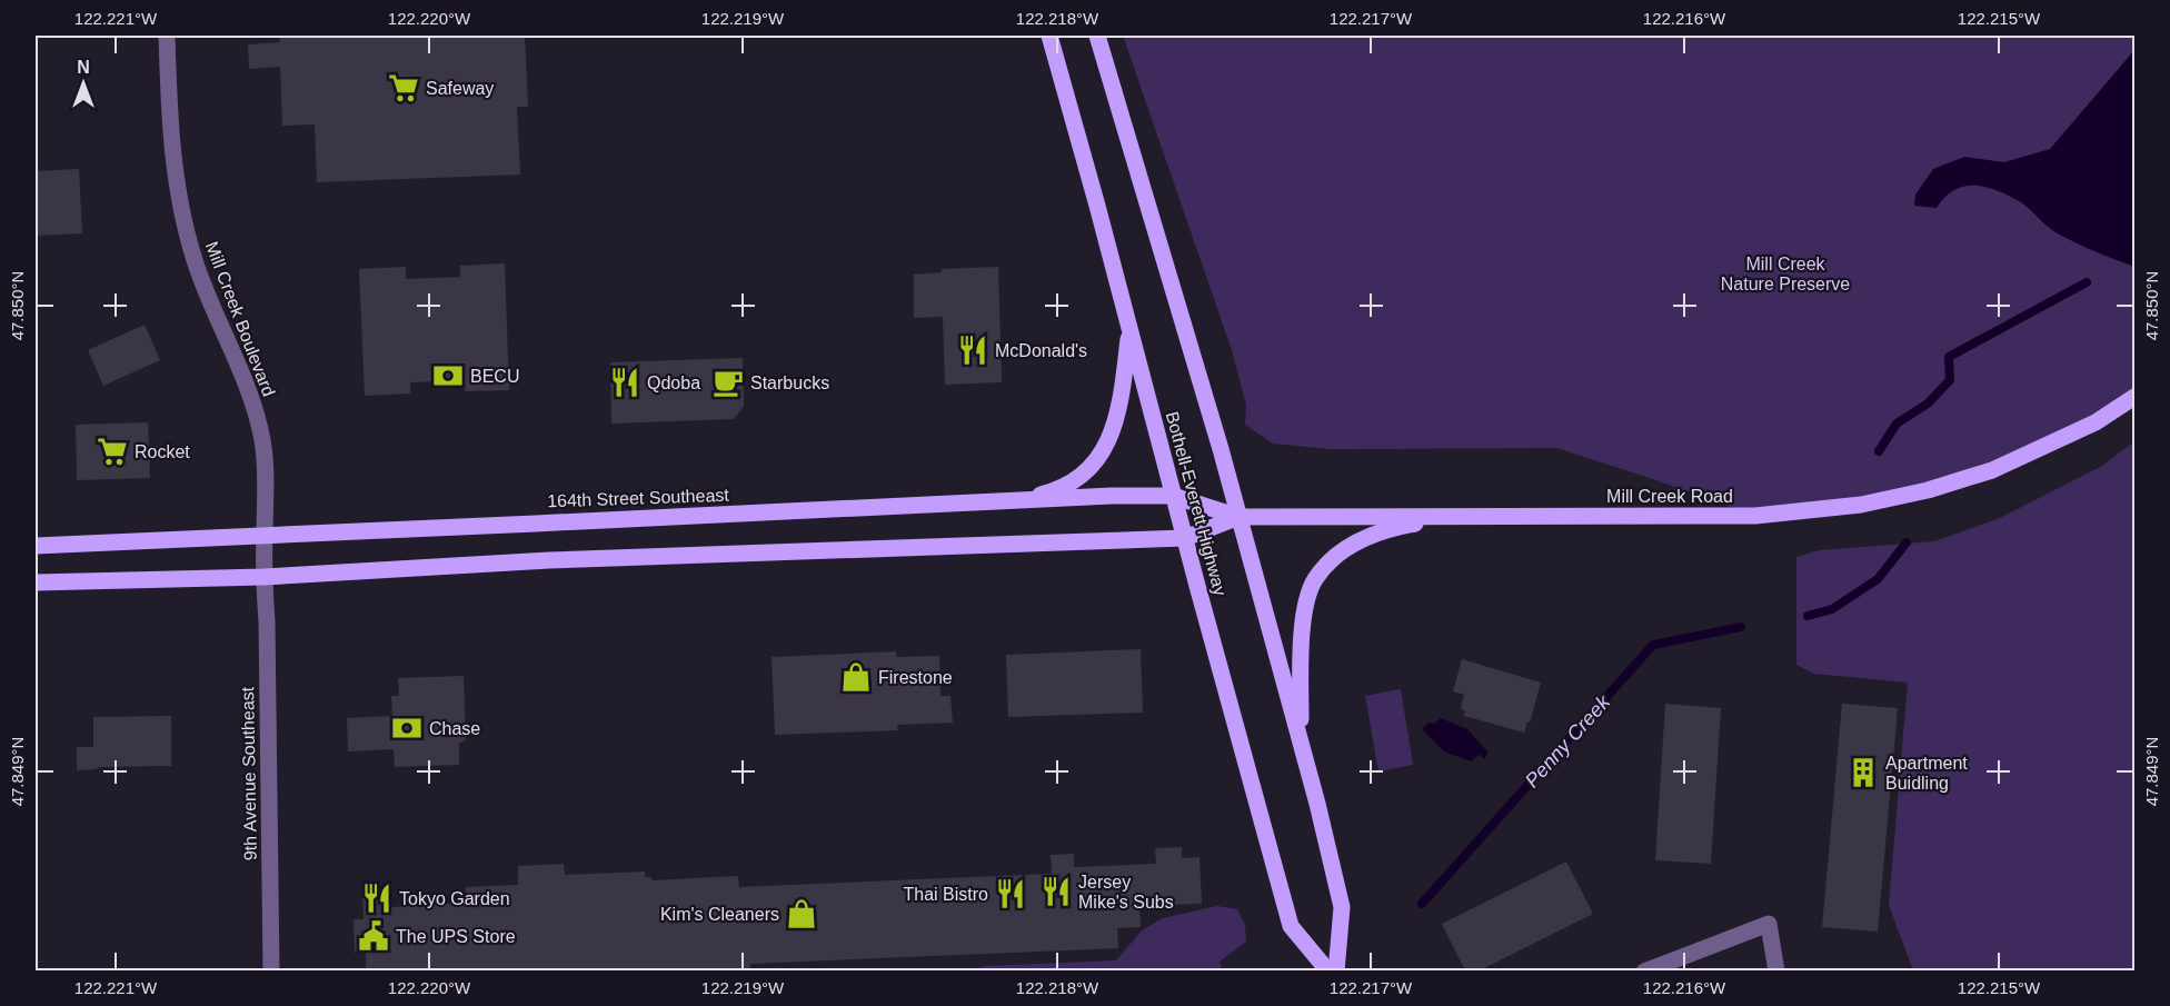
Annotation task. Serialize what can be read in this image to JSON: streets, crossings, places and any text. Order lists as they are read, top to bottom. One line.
{"streets":{"main road":["Mill Creek Road","164th Street Southeast","Bothell-Everett Highway"],"street":["Mill Creek Boulevard","9th Avenue Southeast"]},"crossings":[["Mill Creek Boulevard","164th Street Southeast"],["Mill Creek Boulevard","9th Avenue Southeast"],["Mill Creek Road","164th Street Southeast"],["Mill Creek Road","Bothell-Everett Highway"],["164th Street Southeast","Bothell-Everett Highway"]],"water":["Penny Creek"],"parks":["Mill Creek Nature Preserve"],"places":{"supermarket":["Safeway","Rocket"],"restaurant":["McDonald's","Qdoba","Jersey Mike's Subs","Thai Bistro","Tokyo Garden"],"bank":["BECU","Chase"],"cafe":["Starbucks"],"shop":["Firestone","Kim's Cleaners"],"building":["Apartment Buidling"],"public building":["The UPS Store"]},"north":"top","coordinates":["122.221°W","122.220°W","122.219°W","122.218°W","122.217°W","122.216°W","122.215°W","47.850°N","47.849°N"]}
